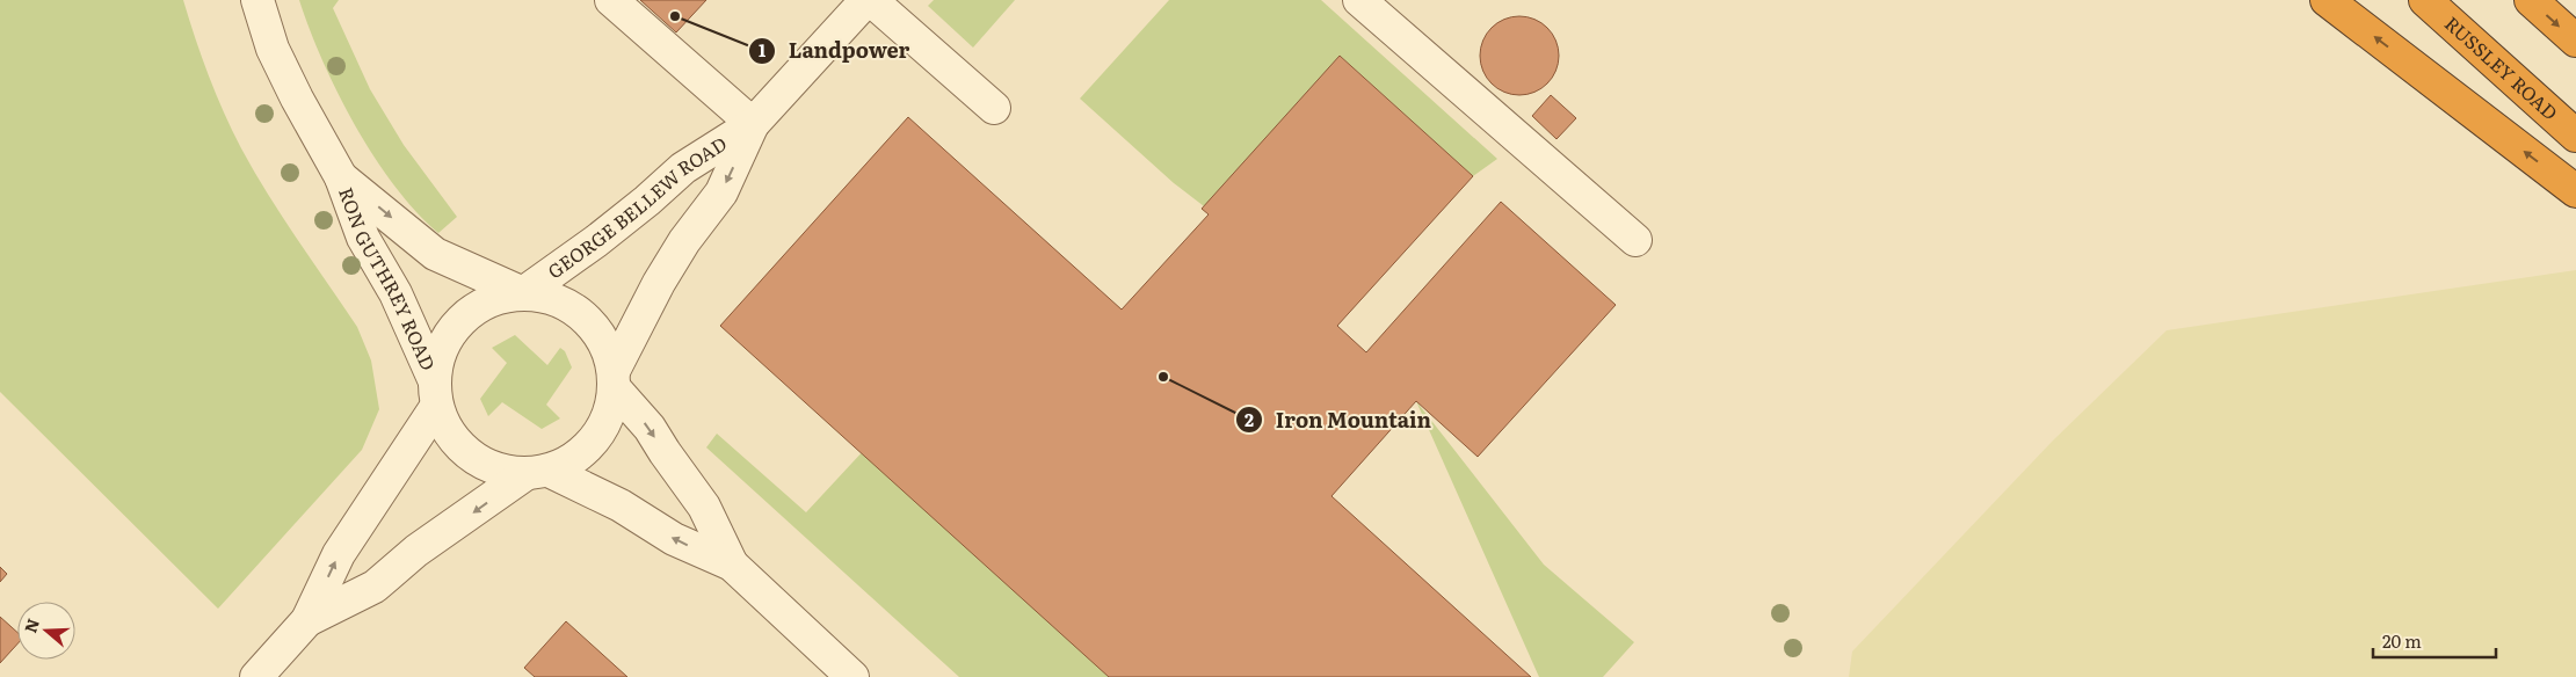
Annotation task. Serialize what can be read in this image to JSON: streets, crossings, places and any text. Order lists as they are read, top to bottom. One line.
{"streets":{"highway":["RUSSLEY ROAD"],"street":["GEORGE BELLEW ROAD","RON GUTHREY ROAD"]},"crossings":[["GEORGE BELLEW ROAD","RON GUTHREY ROAD"]],"places":["Landpower","Iron Mountain"],"scale_bar":"20 m","north":"left"}
